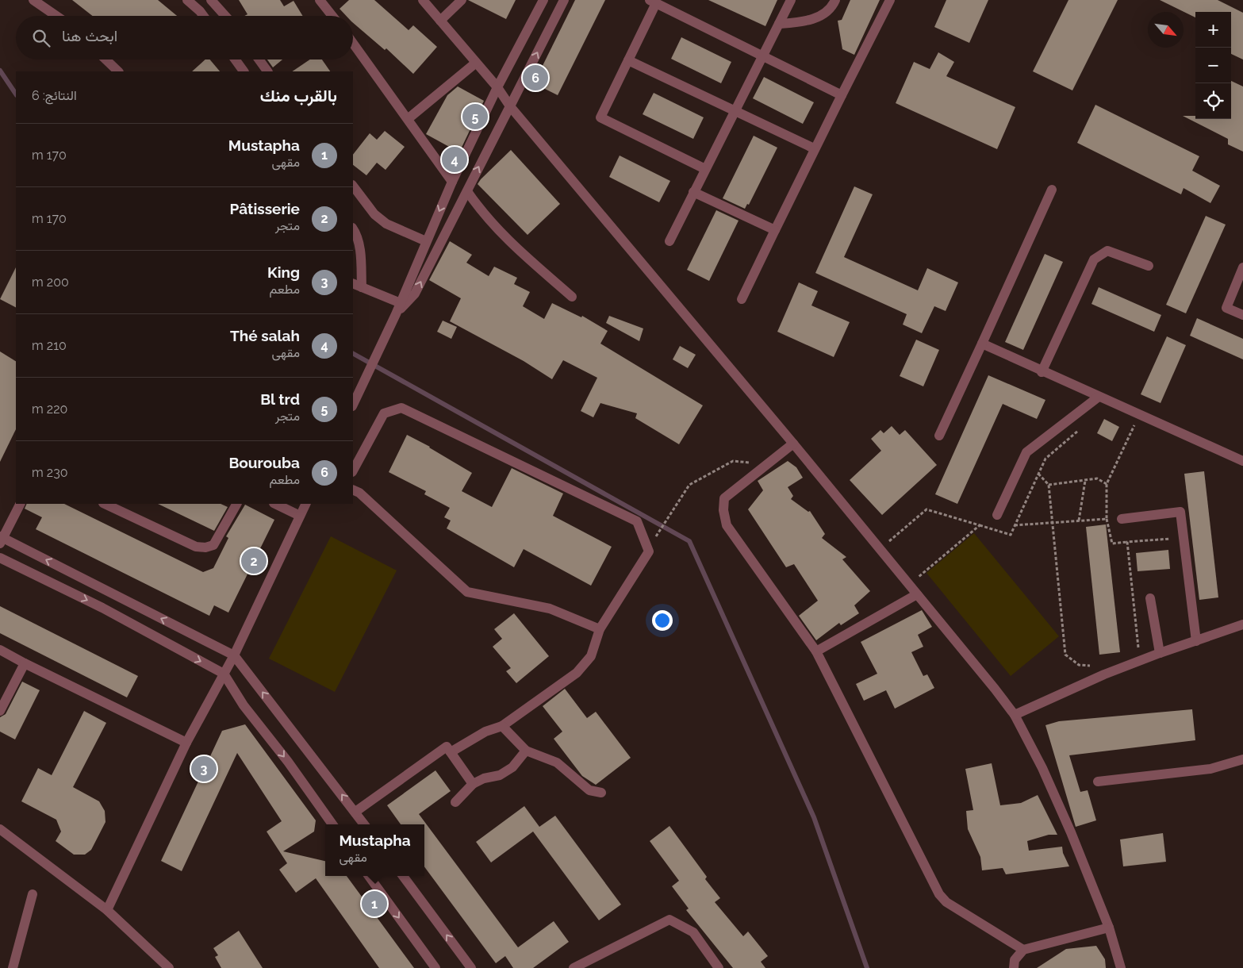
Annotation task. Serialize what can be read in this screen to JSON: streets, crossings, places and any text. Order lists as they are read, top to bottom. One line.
{"north":"bottom right","page":{"map_buttons":["+","−"],"search":"ابحث هنا","pins":["6","5","4","2","3","1"],"heading":["بالقرب منك","النتائج: 6"],"list":[{"mark":"1","name":"Mustapha","note":"مقهى","value":"170 m"},{"mark":"2","name":"Pâtisserie","note":"متجر","value":"170 m"},{"mark":"3","name":"King","note":"مطعم","value":"200 m"},{"mark":"4","name":"Thé salah","note":"مقهى","value":"210 m"},{"mark":"5","name":"Bl trd","note":"متجر","value":"220 m"},{"mark":"6","name":"Bourouba","note":"مطعم","value":"230 m"}],"popup":["Mustapha","مقهى"]}}
